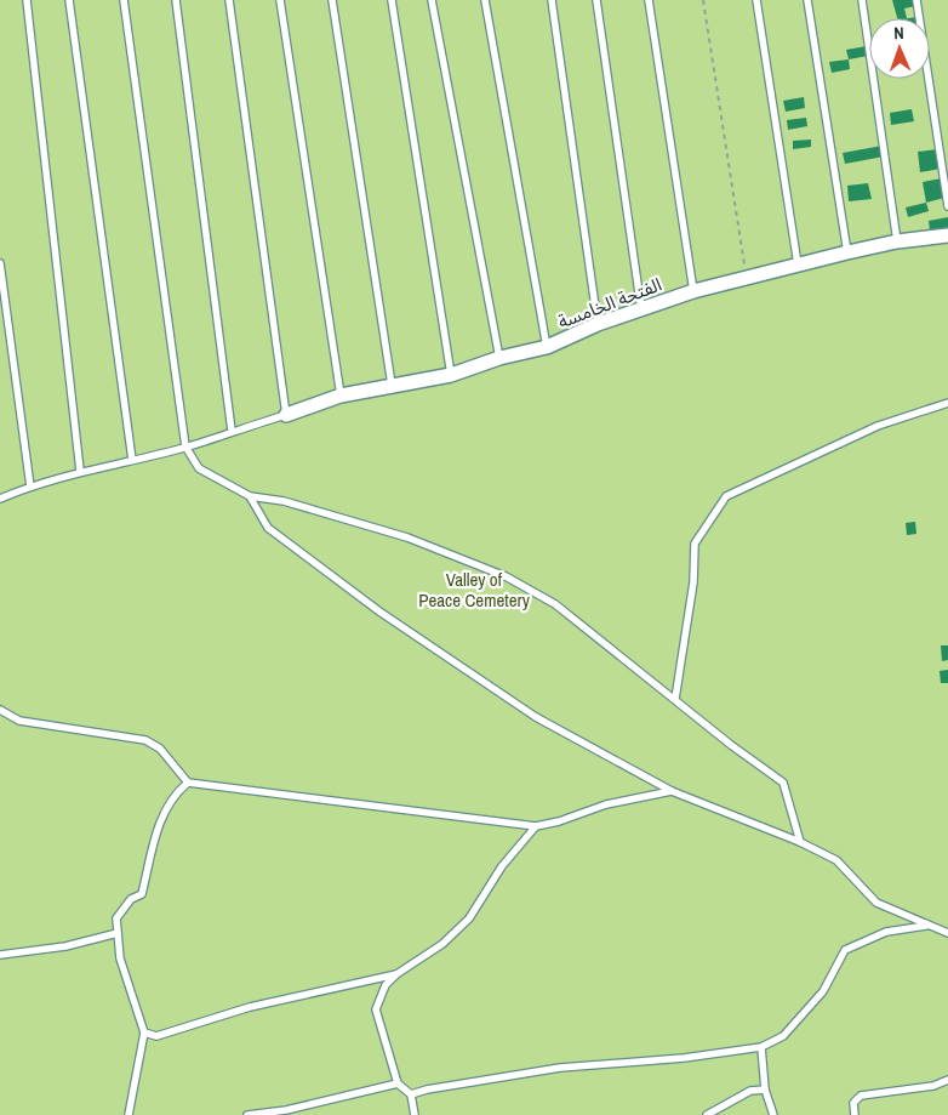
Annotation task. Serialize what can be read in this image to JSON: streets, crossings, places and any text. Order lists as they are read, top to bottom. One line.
{"streets":{"street":["الفتحة الخامسة"]},"parks":["Valley of Peace Cemetery"],"north":"top"}
